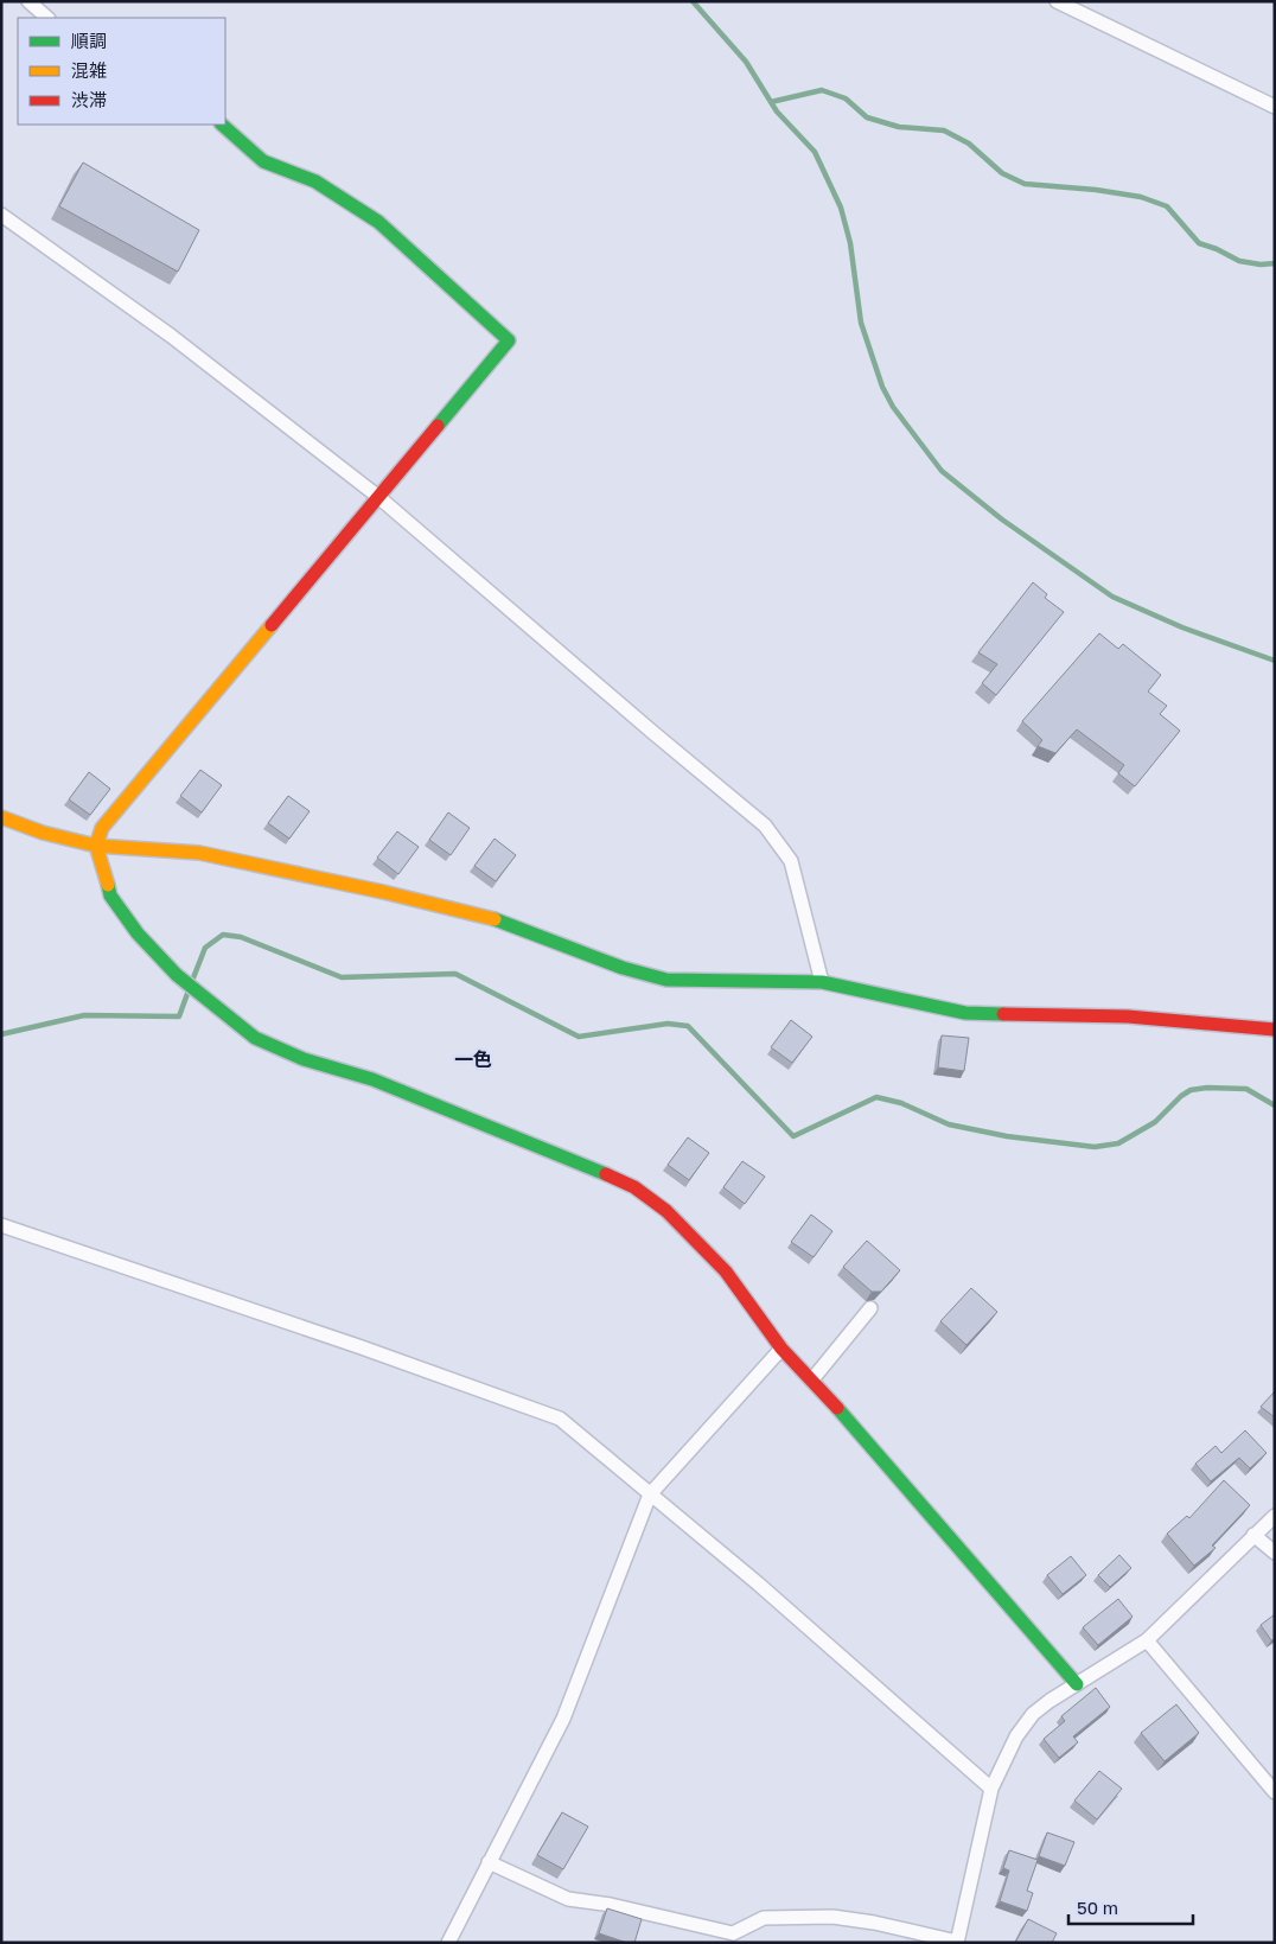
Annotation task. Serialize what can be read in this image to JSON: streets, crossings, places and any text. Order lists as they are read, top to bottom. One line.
{"districts":["一色"],"legend":["順調","混雑","渋滞"],"scale_bar":"50 m"}
